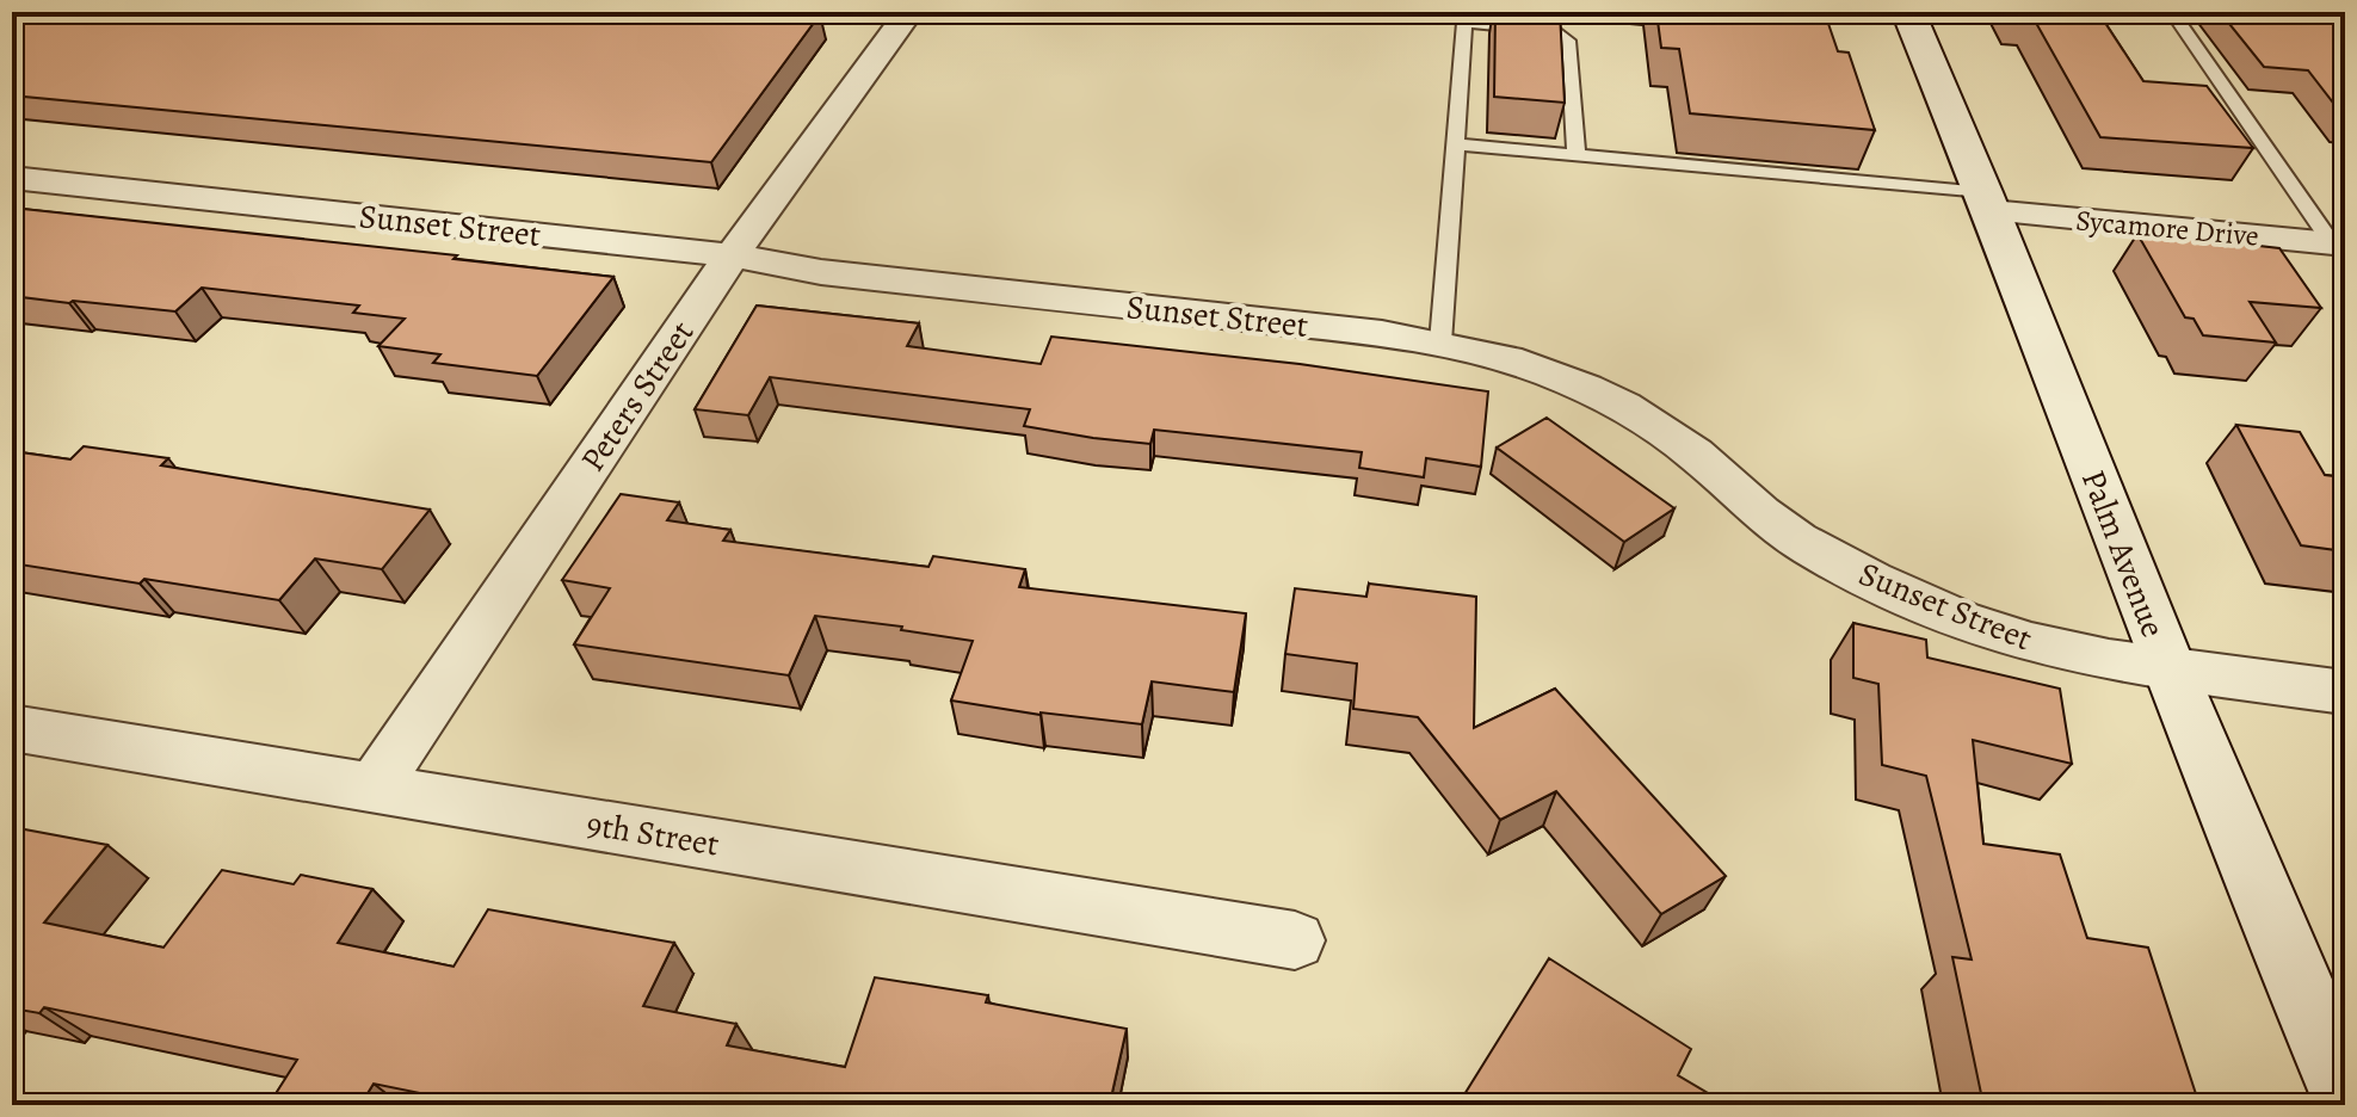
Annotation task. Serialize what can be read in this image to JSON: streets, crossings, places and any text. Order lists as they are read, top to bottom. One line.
{"streets":{"main road":["Palm Avenue"],"street":["Sunset Street","Sycamore Drive","Peters Street","9th Street"]},"crossings":[["Sunset Street","Peters Street"],["Sunset Street","Palm Avenue"],["Sycamore Drive","Palm Avenue"],["Peters Street","9th Street"]]}
